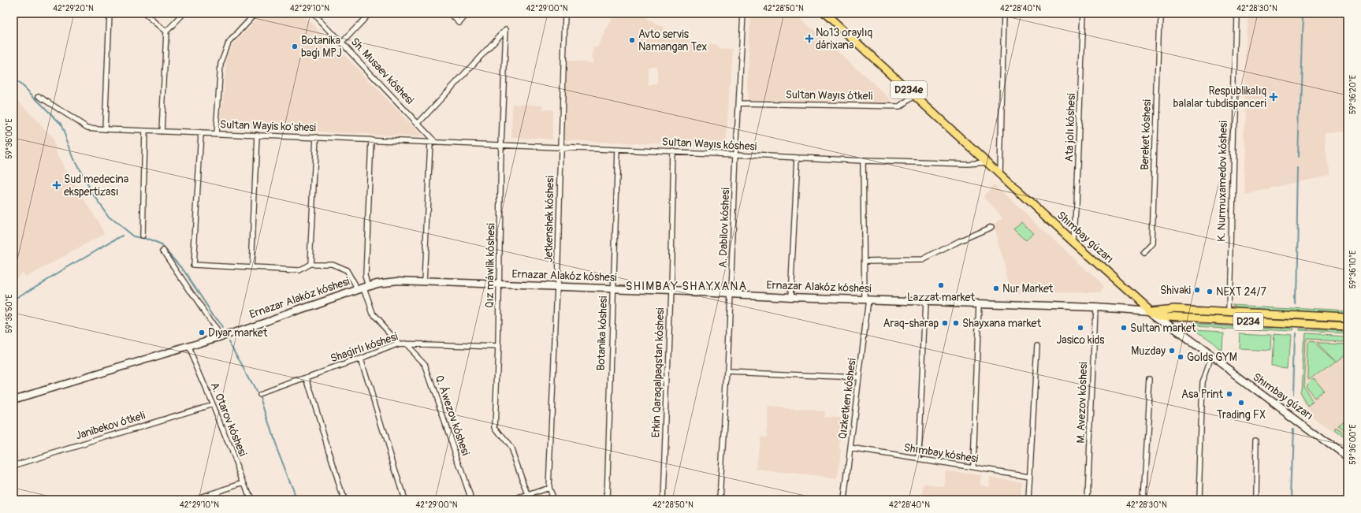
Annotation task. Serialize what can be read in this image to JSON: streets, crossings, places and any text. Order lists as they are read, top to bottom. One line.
{"streets":{"main road":["D234e","Shımbay gúzarı","Ernazar Alakóz kóshesi","D234"],"street":["Sh. Musaev kóshesi","Sultan Wayıs ótkeli","Sultan Wayis ko'shesi","Ata jolı kóshesi","Bereket kóshesi","Sultan Wayıs kóshesi","K. Nurmuxamedov kóshesi","Jetkenshek kóshesi","A. Dabilov kóshesi","Qız máwlik kóshesi","Botanika kóshesi","Shaǵırlı kóshesi","Erkin Qaraqalpaqstan kóshesi","Qızketken kóshesi","M. Avezov kóshesi","Q. Áwezov kóshesi","A. Otarov kóshesi","Janibekov ótkeli","Shımbay kóshesi"]},"crossings":[["Sh. Musaev kóshesi","Sultan Wayis ko'shesi"],["Sh. Musaev kóshesi","Sultan Wayıs kóshesi"],["Sh. Musaev kóshesi","Qız máwlik kóshesi"],["Sultan Wayıs ótkeli","A. Dabilov kóshesi"],["Sultan Wayıs ótkeli","Shımbay gúzarı"],["Sultan Wayis ko'shesi","Sultan Wayıs kóshesi"],["Ata jolı kóshesi","Shımbay gúzarı"],["Sultan Wayıs kóshesi","Jetkenshek kóshesi"],["Sultan Wayıs kóshesi","A. Dabilov kóshesi"],["Sultan Wayıs kóshesi","Shımbay gúzarı"],["Sultan Wayıs kóshesi","Qız máwlik kóshesi"],["Sultan Wayıs kóshesi","Botanika kóshesi"],["Sultan Wayıs kóshesi","Erkin Qaraqalpaqstan kóshesi"],["Sultan Wayıs kóshesi","Qızketken kóshesi"],["K. Nurmuxamedov kóshesi","Ernazar Alakóz kóshesi"],["Jetkenshek kóshesi","Ernazar Alakóz kóshesi"],["A. Dabilov kóshesi","Ernazar Alakóz kóshesi"],["Shımbay gúzarı","Ernazar Alakóz kóshesi"],["Qız máwlik kóshesi","Ernazar Alakóz kóshesi"],["Qız máwlik kóshesi","Shaǵırlı kóshesi"],["Ernazar Alakóz kóshesi","Botanika kóshesi"],["Ernazar Alakóz kóshesi","Erkin Qaraqalpaqstan kóshesi"],["Ernazar Alakóz kóshesi","Qızketken kóshesi"],["Ernazar Alakóz kóshesi","M. Avezov kóshesi"],["Ernazar Alakóz kóshesi","A. Otarov kóshesi"],["Shaǵırlı kóshesi","Q. Áwezov kóshesi"],["Qızketken kóshesi","Shımbay kóshesi"],["A. Otarov kóshesi","Janibekov ótkeli"]],"districts":["SHIMBAY SHAYXANA"],"places":{"health":["№13 oraylıq dárixana","Respublikalıq balalar tubdispanceri","Sud medecina ekspertizası"],"other":["Avto servis Namangan Tex","Botanika baǵı MPJ","Lazzat market","Nur Market","Shivaki","NEXT 24/7","Araq-sharap","Shayxana market","Jasico kids","Sultan market","Dıyar market","Muzday","Golds GYM","Asa Print","Trading FX"]},"coordinates":["42°29'20\"N","42°29'10\"N","42°29'00\"N","42°28'50\"N","42°28'40\"N","42°28'30\"N","59°36'20\"E","59°36'00\"E","59°36'10\"E","59°35'50\"E"]}
